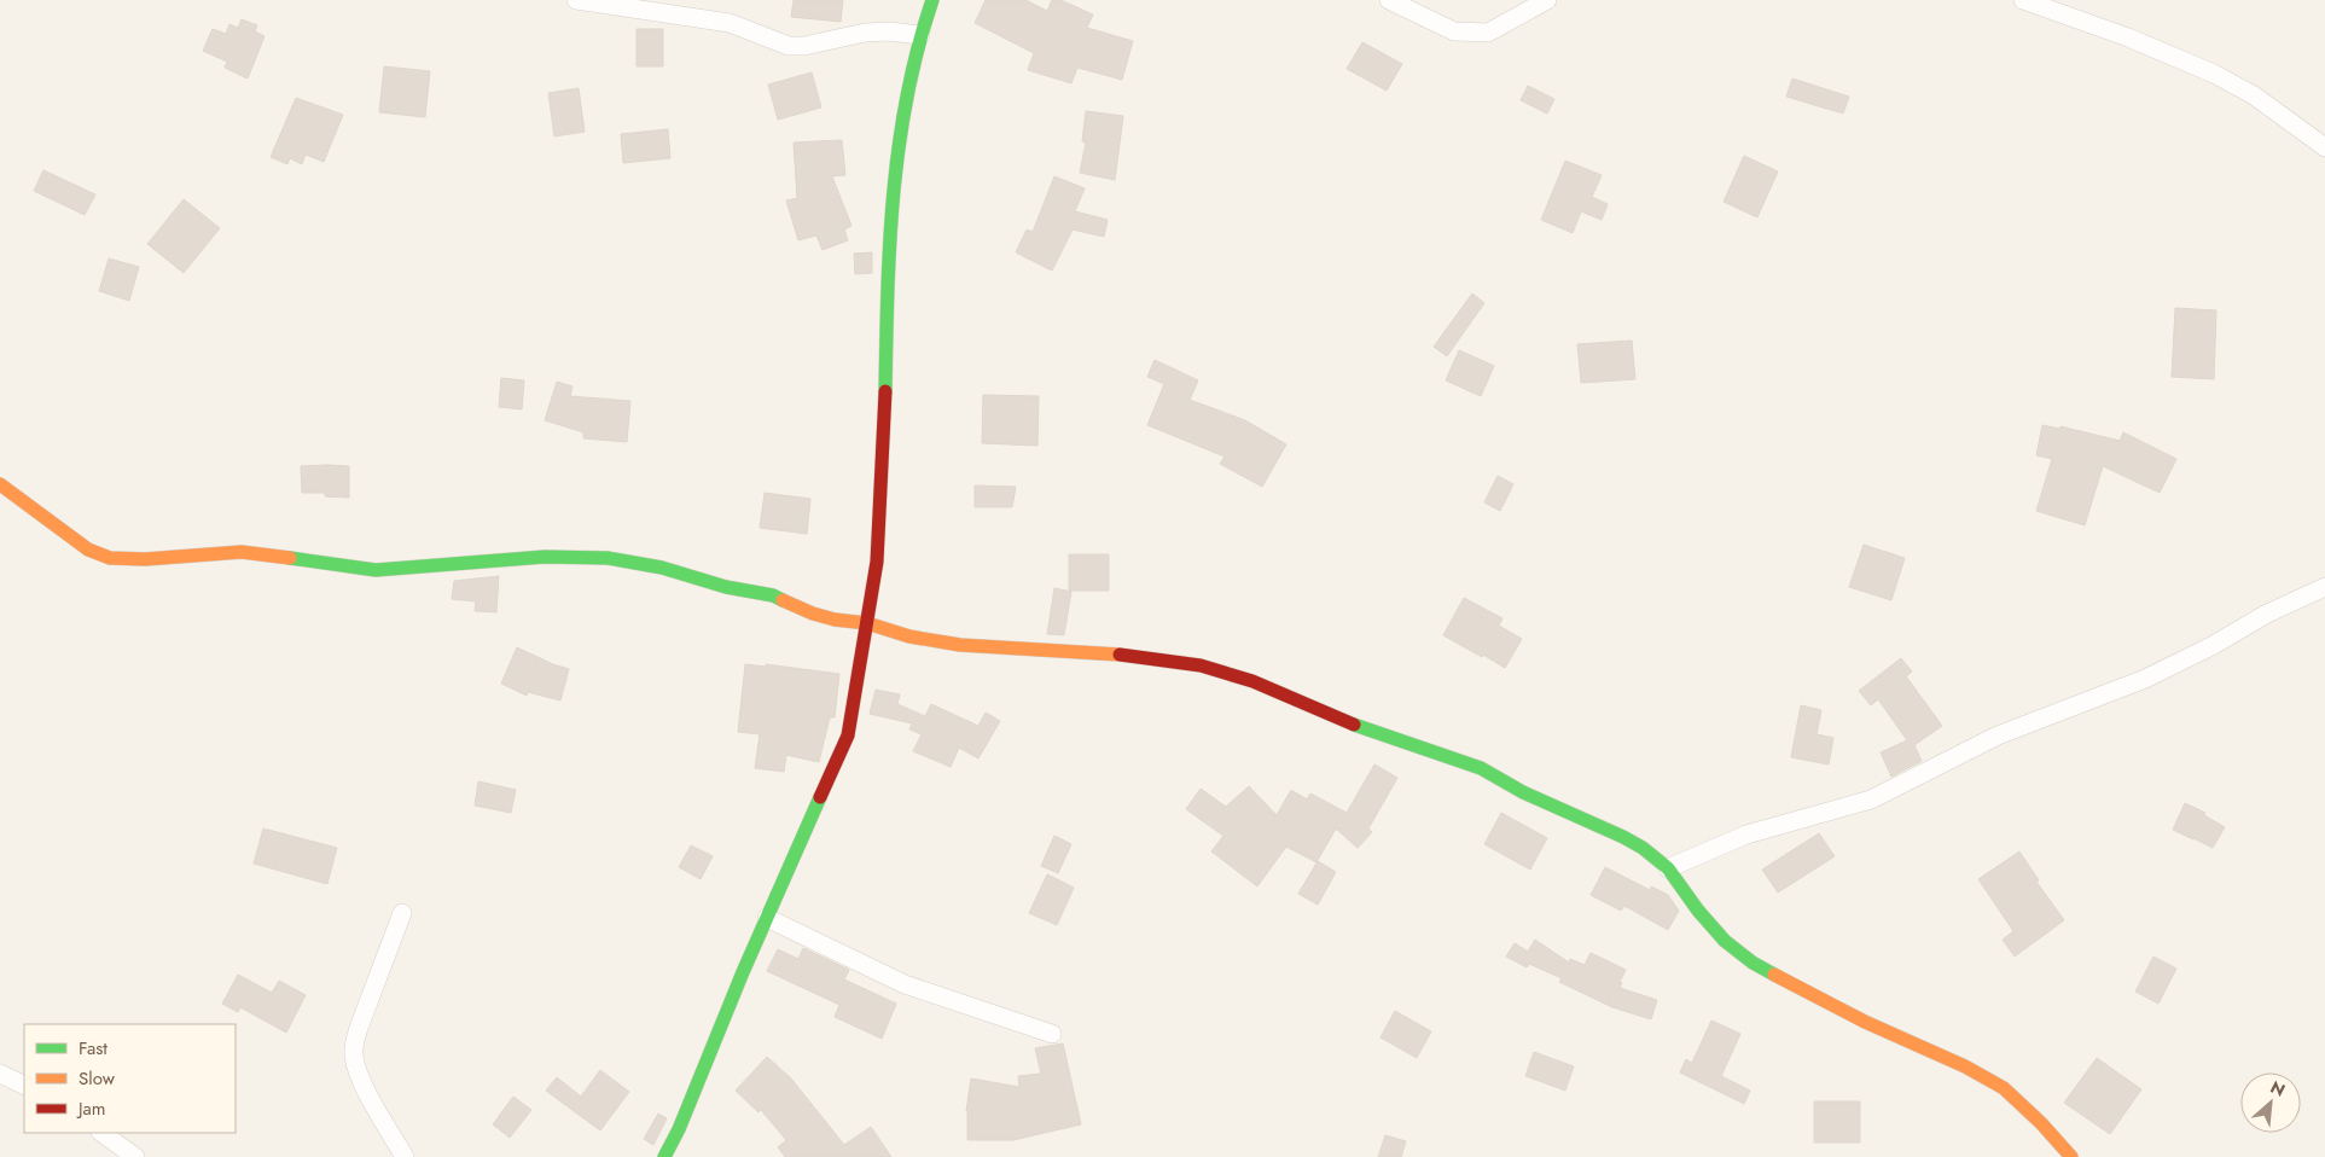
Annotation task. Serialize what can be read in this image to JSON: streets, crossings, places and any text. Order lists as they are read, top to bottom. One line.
{"legend":["Fast","Slow","Jam"],"north":"top right"}
